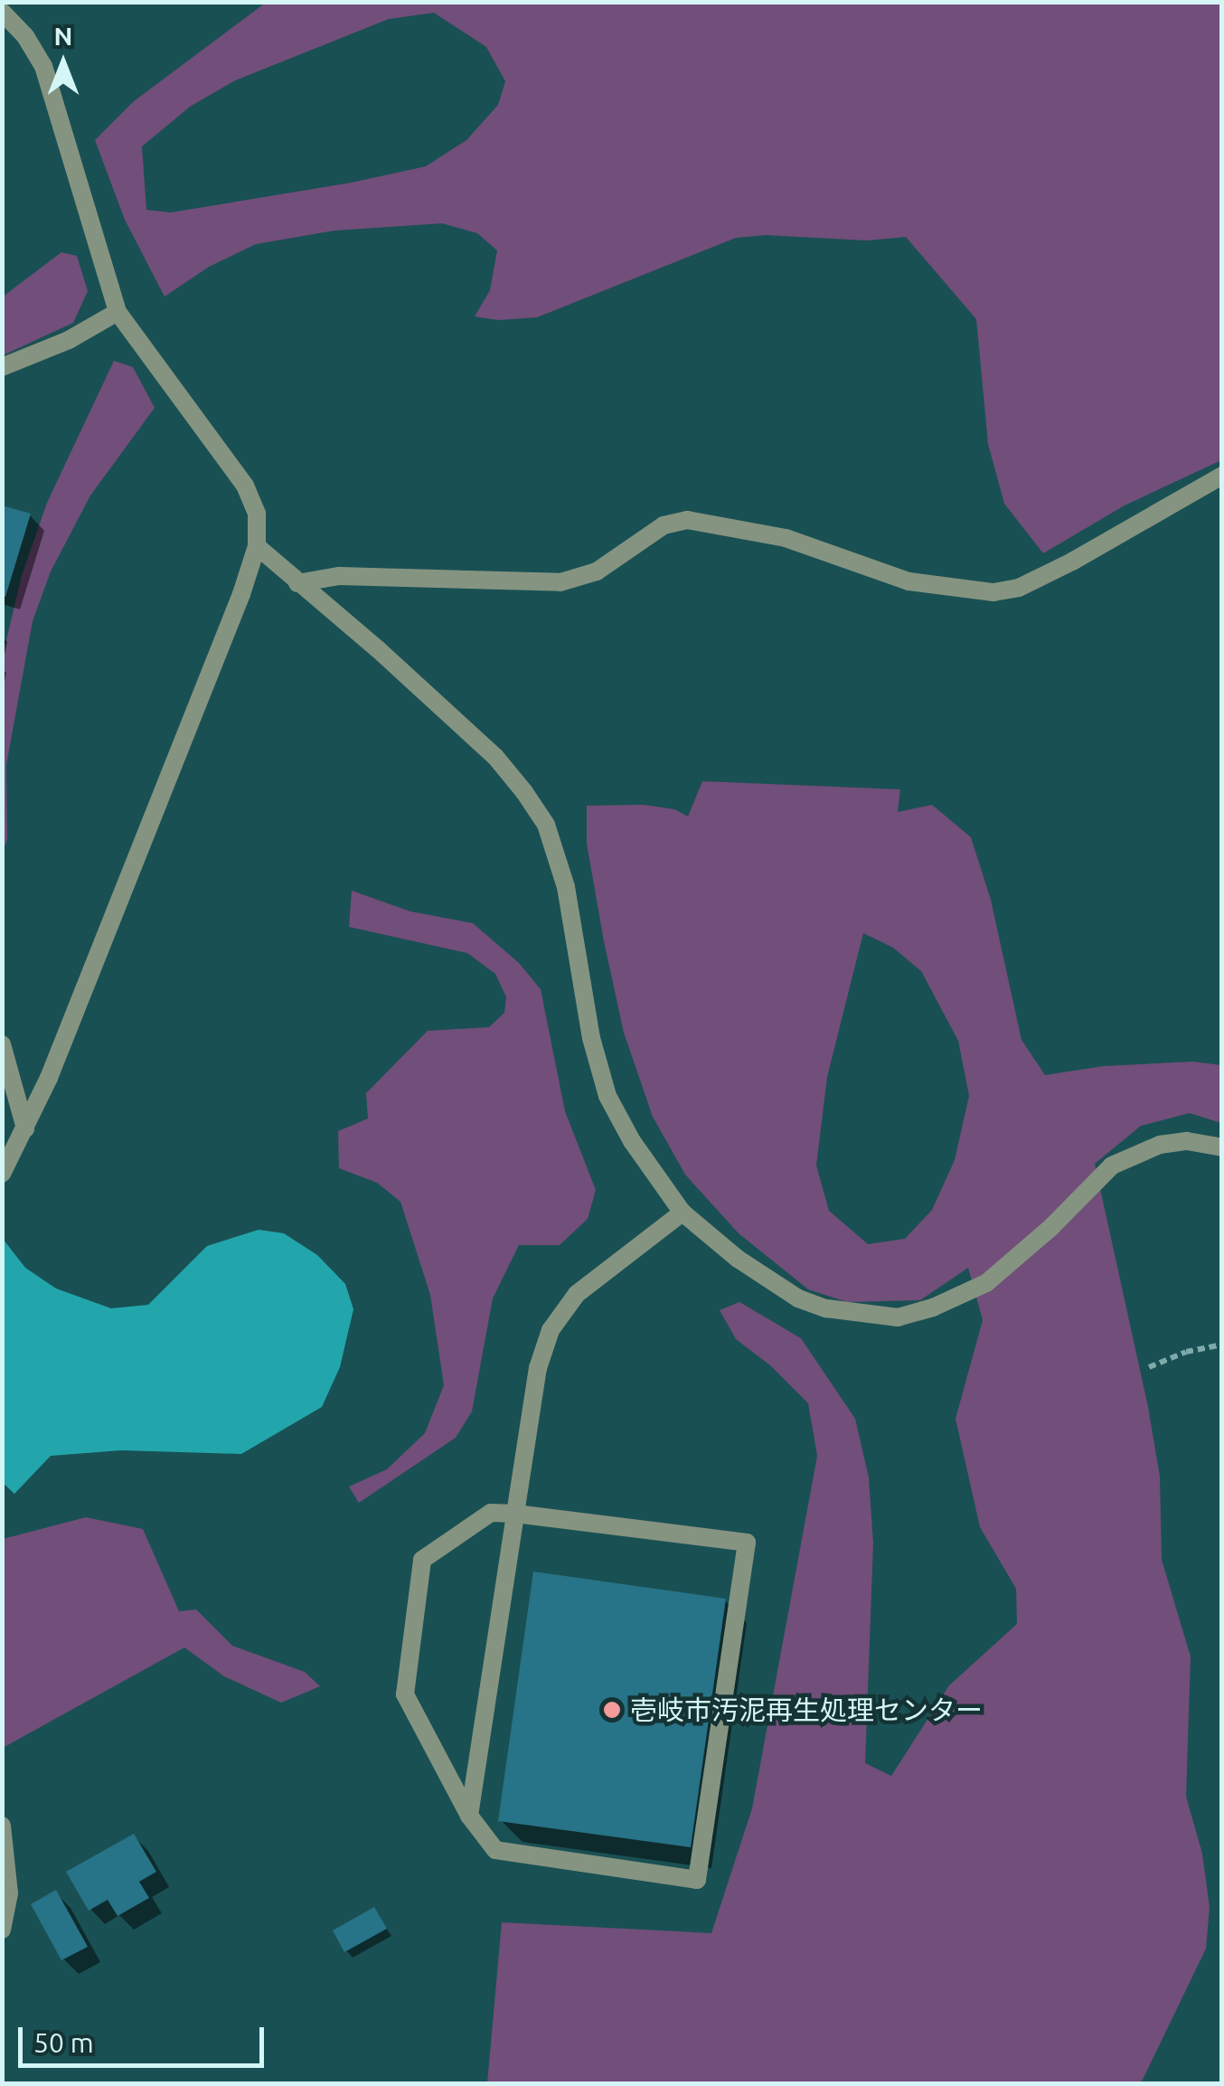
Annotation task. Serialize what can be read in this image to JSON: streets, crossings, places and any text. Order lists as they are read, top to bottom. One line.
{"places":["壱岐市汚泥再生処理センター"],"scale_bar":"50 m","north":"top"}
